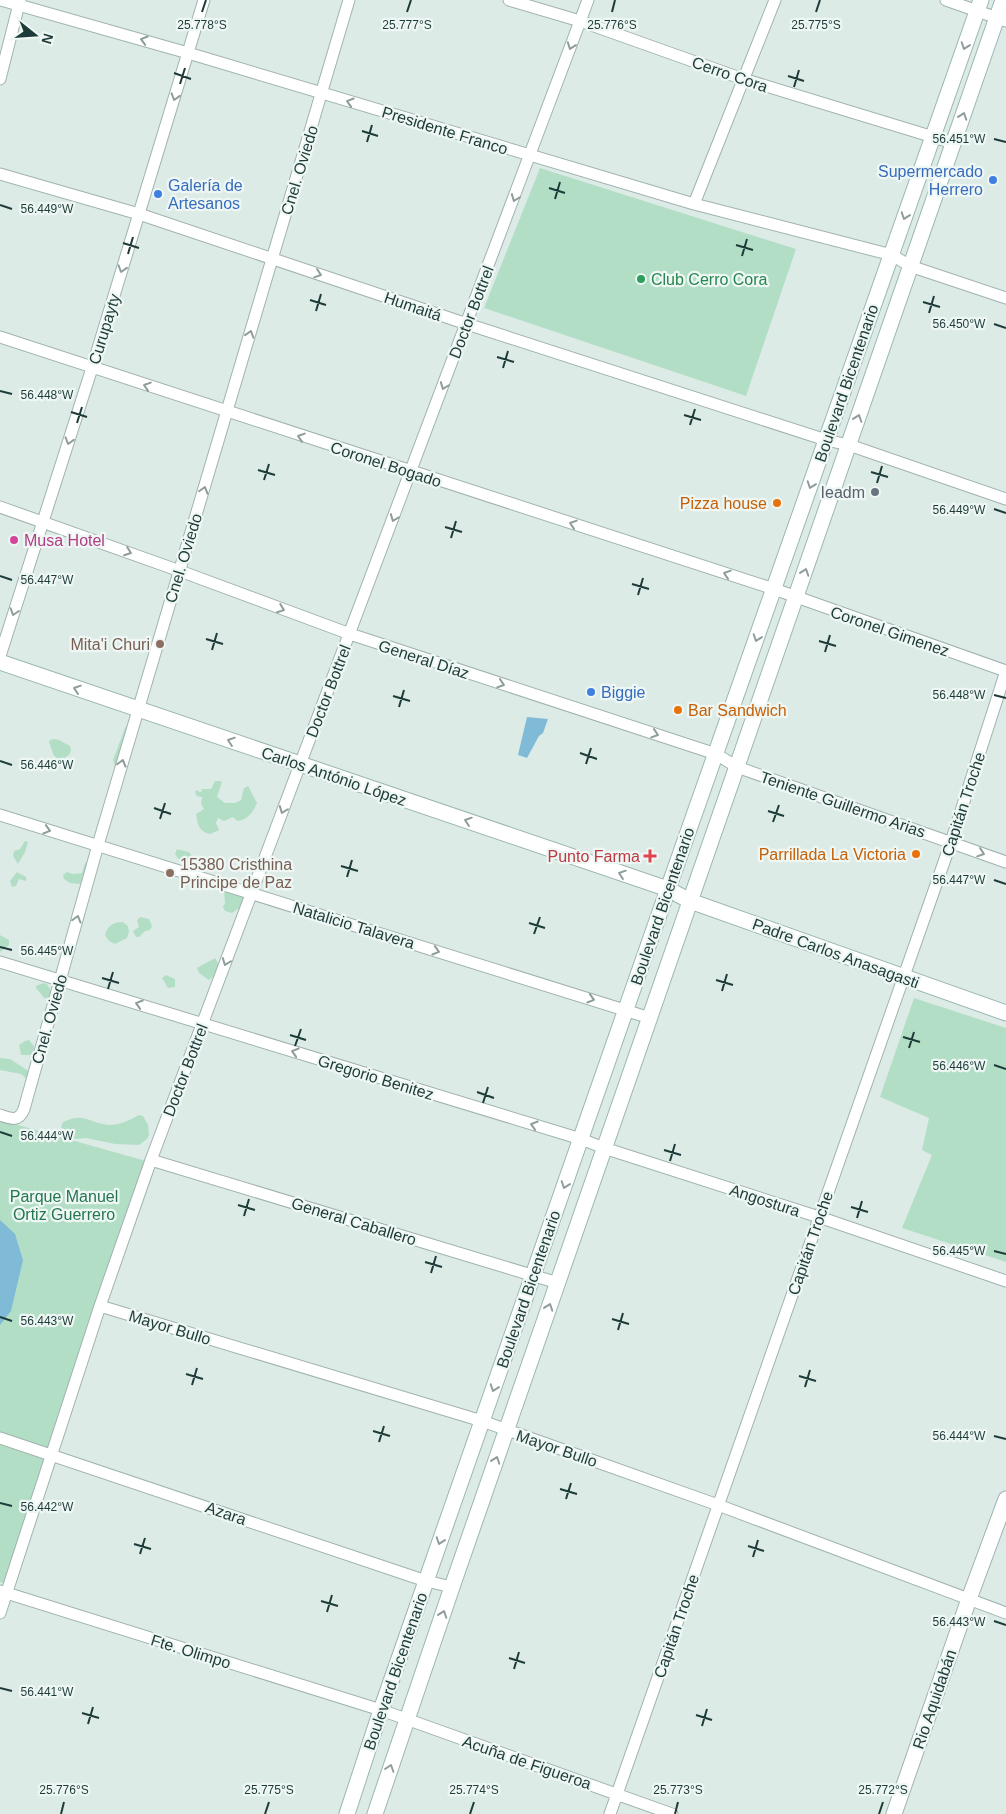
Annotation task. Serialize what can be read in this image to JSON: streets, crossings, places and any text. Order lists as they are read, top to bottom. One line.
{"streets":{"main road":["Boulevard Bicentenario","Carlos António López","Padre Carlos Anasagasti","Rio Aquidabán"],"street":["Cerro Cora","Presidente Franco","Cnel. Oviedo","Humaitá","Doctor Bottrel","Curupayty","Coronel Bogado","Coronel Gimenez","General Díaz","Teniente Guillermo Arias","Capitán Troche","Natalicio Talavera","Gregorio Benitez","Angostura","General Caballero","Mayor Bullo","Azara","Fte. Olimpo","Acuña de Figueroa"]},"crossings":[["Cerro Cora","Doctor Bottrel"],["Cerro Cora","Boulevard Bicentenario"],["Presidente Franco","Cnel. Oviedo"],["Presidente Franco","Doctor Bottrel"],["Presidente Franco","Curupayty"],["Presidente Franco","Boulevard Bicentenario"],["Cnel. Oviedo","Humaitá"],["Cnel. Oviedo","Coronel Bogado"],["Cnel. Oviedo","General Díaz"],["Cnel. Oviedo","Carlos António López"],["Cnel. Oviedo","Natalicio Talavera"],["Cnel. Oviedo","Gregorio Benitez"],["Humaitá","Doctor Bottrel"],["Humaitá","Curupayty"],["Humaitá","Boulevard Bicentenario"],["Doctor Bottrel","Coronel Bogado"],["Doctor Bottrel","General Díaz"],["Doctor Bottrel","Carlos António López"],["Doctor Bottrel","Natalicio Talavera"],["Doctor Bottrel","Gregorio Benitez"],["Doctor Bottrel","General Caballero"],["Doctor Bottrel","Mayor Bullo"],["Doctor Bottrel","Azara"],["Doctor Bottrel","Fte. Olimpo"],["Curupayty","Coronel Bogado"],["Curupayty","General Díaz"],["Boulevard Bicentenario","Coronel Bogado"],["Boulevard Bicentenario","Coronel Gimenez"],["Boulevard Bicentenario","General Díaz"],["Boulevard Bicentenario","Carlos António López"],["Boulevard Bicentenario","Teniente Guillermo Arias"],["Boulevard Bicentenario","Natalicio Talavera"],["Boulevard Bicentenario","Padre Carlos Anasagasti"],["Boulevard Bicentenario","Gregorio Benitez"],["Boulevard Bicentenario","Angostura"],["Boulevard Bicentenario","General Caballero"],["Boulevard Bicentenario","Mayor Bullo"],["Boulevard Bicentenario","Azara"],["Boulevard Bicentenario","Fte. Olimpo"],["Boulevard Bicentenario","Acuña de Figueroa"],["Coronel Bogado","Coronel Gimenez"],["Coronel Gimenez","Capitán Troche"],["General Díaz","Teniente Guillermo Arias"],["Carlos António López","Padre Carlos Anasagasti"],["Teniente Guillermo Arias","Capitán Troche"],["Capitán Troche","Padre Carlos Anasagasti"],["Capitán Troche","Angostura"],["Capitán Troche","Mayor Bullo"],["Capitán Troche","Acuña de Figueroa"],["Gregorio Benitez","Angostura"],["Mayor Bullo","Rio Aquidabán"],["Fte. Olimpo","Acuña de Figueroa"]],"one_way":["Presidente Franco","Cnel. Oviedo","Doctor Bottrel","Curupayty","Coronel Bogado","General Díaz","Carlos António López","Natalicio Talavera","Gregorio Benitez"],"parks":["Parque Manuel Ortiz Guerrero"],"places":{"other":["Supermercado Herrero","Galería de Artesanos","Club Cerro Cora","Ieadm","Pizza house","Musa Hotel","Mita'i Churi","Biggie","Bar Sandwich","Parrillada La Victoria","15380 Cristhina Principe de Paz"],"health":["Punto Farma"]},"north":"right","coordinates":["25.778°S","25.777°S","25.776°S","25.775°S","56.451°W","56.449°W","56.450°W","56.448°W","56.447°W","56.446°W","56.445°W","56.444°W","56.443°W","56.442°W","56.441°W","25.774°S","25.773°S","25.772°S"]}
